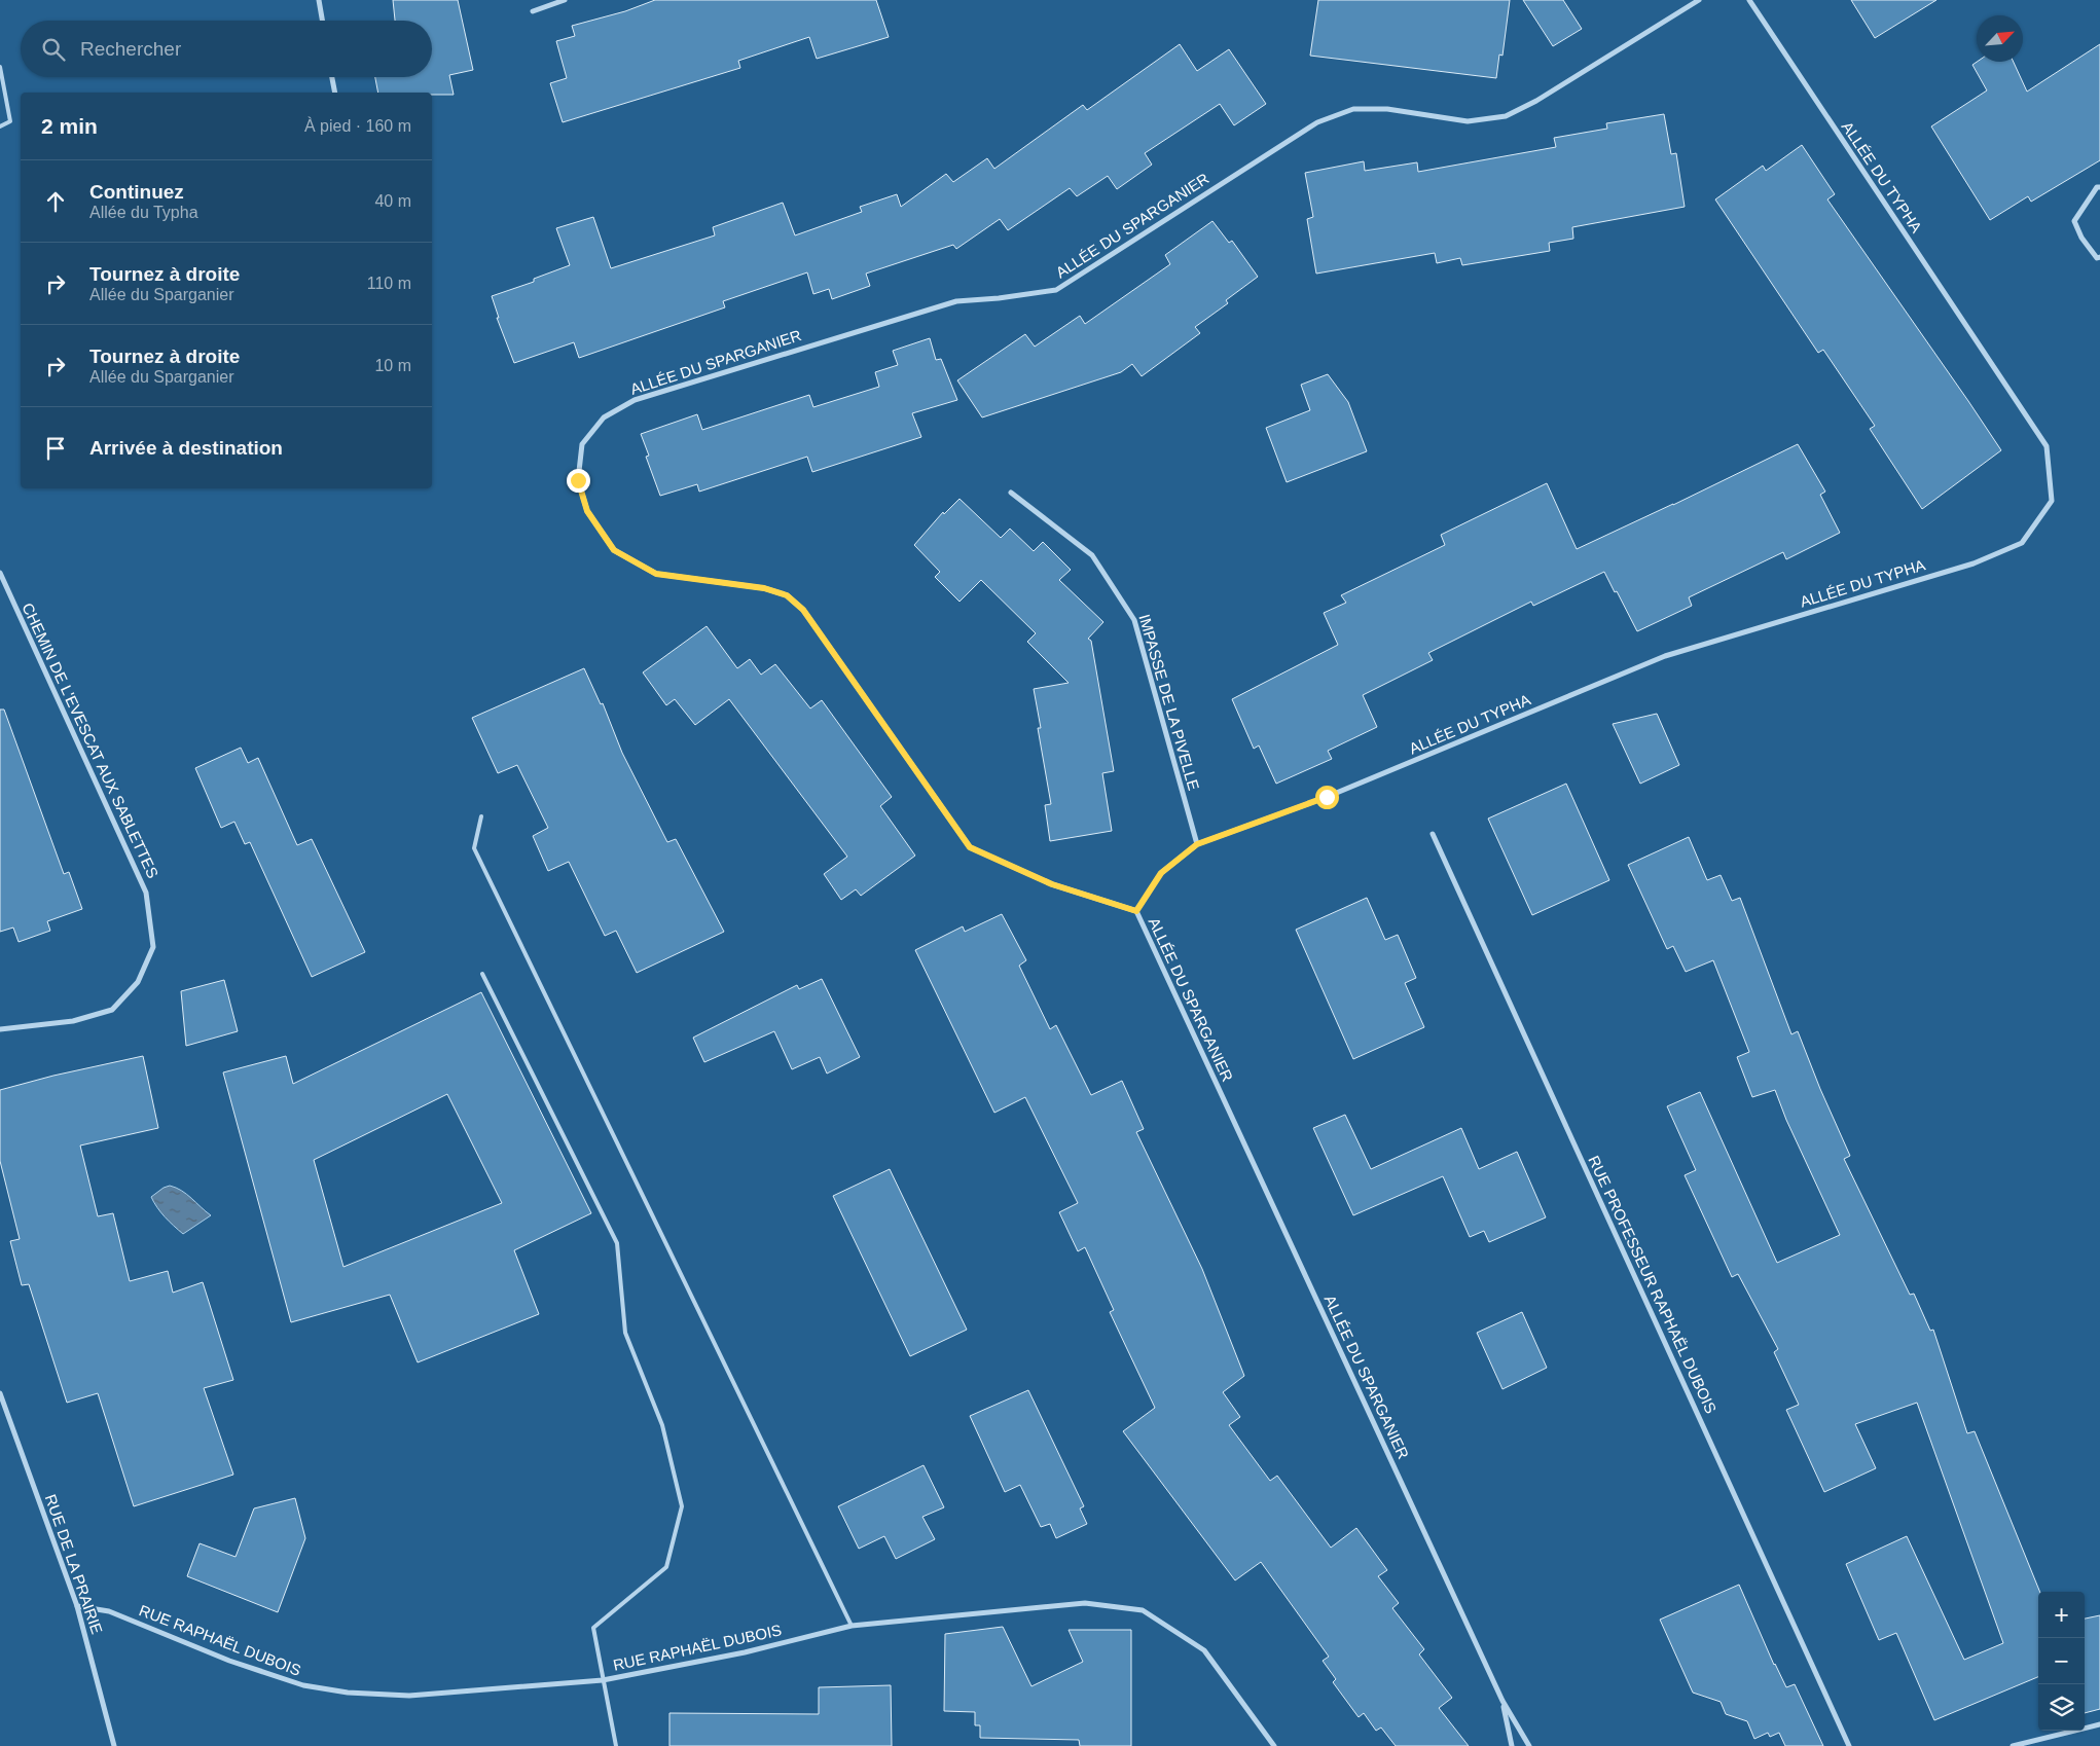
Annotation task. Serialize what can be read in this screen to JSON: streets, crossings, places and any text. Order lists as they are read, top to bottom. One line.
{"streets":{"street":["ALLÉE DU TYPHA","ALLÉE DU SPARGANIER","IMPASSE DE LA PIVELLE","CHEMIN DE L'EVESCAT AUX SABLETTES","RUE PROFESSEUR RAPHAËL DUBOIS","RUE DE LA PRAIRIE","RUE RAPHAËL DUBOIS"]},"crossings":[["ALLÉE DU TYPHA","ALLÉE DU SPARGANIER"],["ALLÉE DU TYPHA","IMPASSE DE LA PIVELLE"],["RUE DE LA PRAIRIE","RUE RAPHAËL DUBOIS"]],"north":"top right","page":{"search":"Rechercher","heading":["2 min","À pied · 160 m"],"list":[["Continuez","Allée du Typha","40 m"],["Tournez à droite","Allée du Sparganier","110 m"],["Tournez à droite","Allée du Sparganier","10 m"],"Arrivée à destination"],"map_buttons":["+","−"]}}
